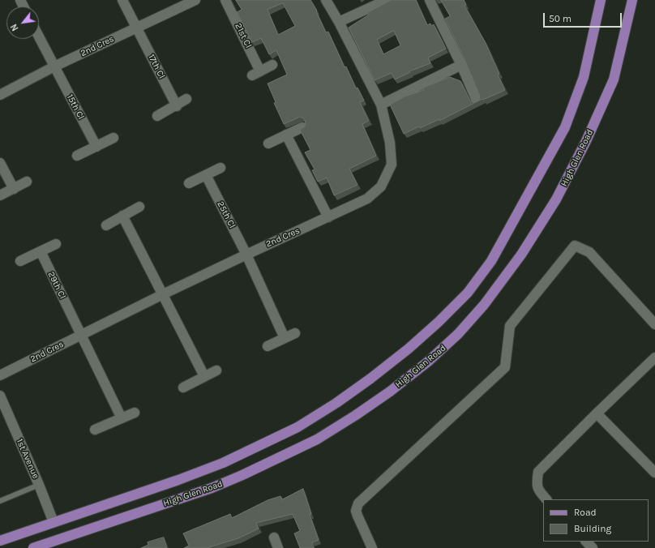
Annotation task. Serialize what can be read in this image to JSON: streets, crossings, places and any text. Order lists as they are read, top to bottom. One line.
{"streets":{"main road":["High Glen Road"],"street":["21st Cl","2nd Cres","17th Cl","15th Cl","25th Cl","29th Cl","1st Avenue"]},"crossings":[["2nd Cres","17th Cl"],["2nd Cres","15th Cl"],["2nd Cres","25th Cl"],["2nd Cres","29th Cl"],["High Glen Road","1st Avenue"]],"legend":["Road","Building"],"scale_bar":"50 m","north":"bottom left"}
